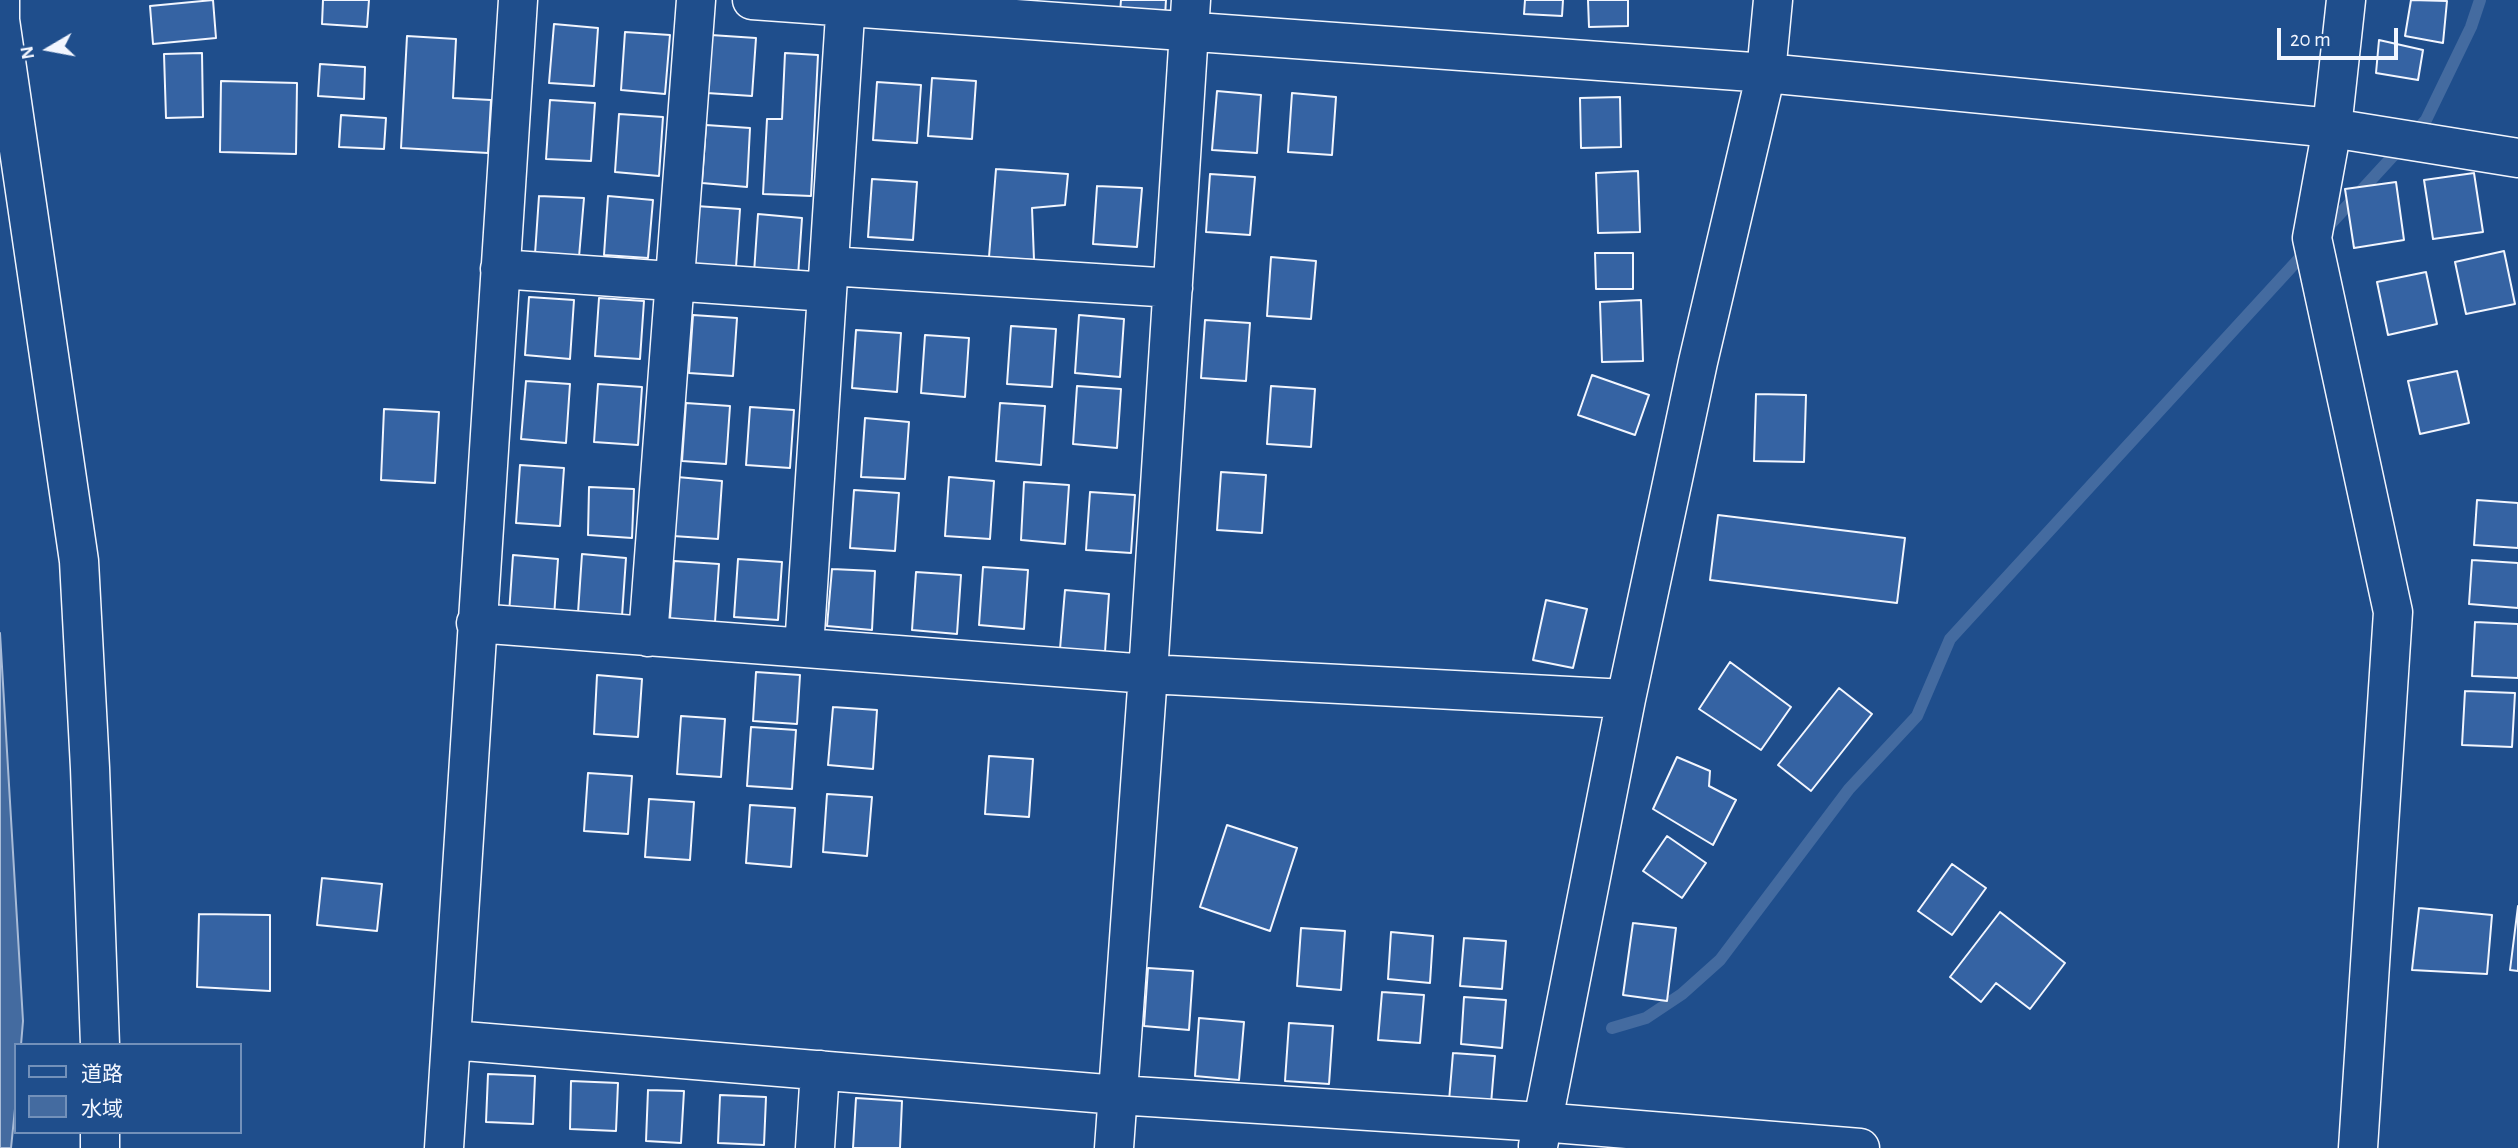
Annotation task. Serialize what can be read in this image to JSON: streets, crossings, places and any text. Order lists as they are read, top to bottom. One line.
{"legend":["道路","水域"],"scale_bar":"20 m","north":"left"}
